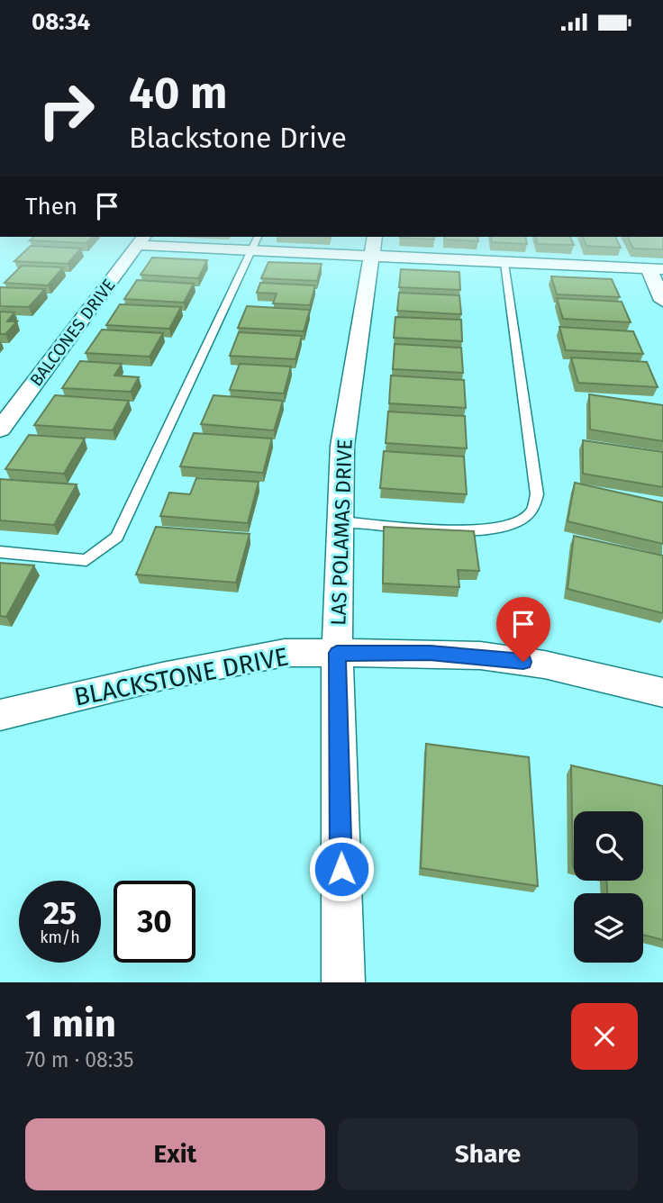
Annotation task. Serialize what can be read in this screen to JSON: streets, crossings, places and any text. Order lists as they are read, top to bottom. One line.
{"streets":{"street":["BALCONES DRIVE","LAS POLAMAS DRIVE","BLACKSTONE DRIVE"]},"crossings":[["LAS POLAMAS DRIVE","BLACKSTONE DRIVE"]],"page":{"status":"08:34","turn":["40 m","Blackstone Drive"],"then":"Then","speed":"25 km/h","limit":"30","heading":["1 min","70 m · 08:35"],"buttons":["Exit","Share"]}}
